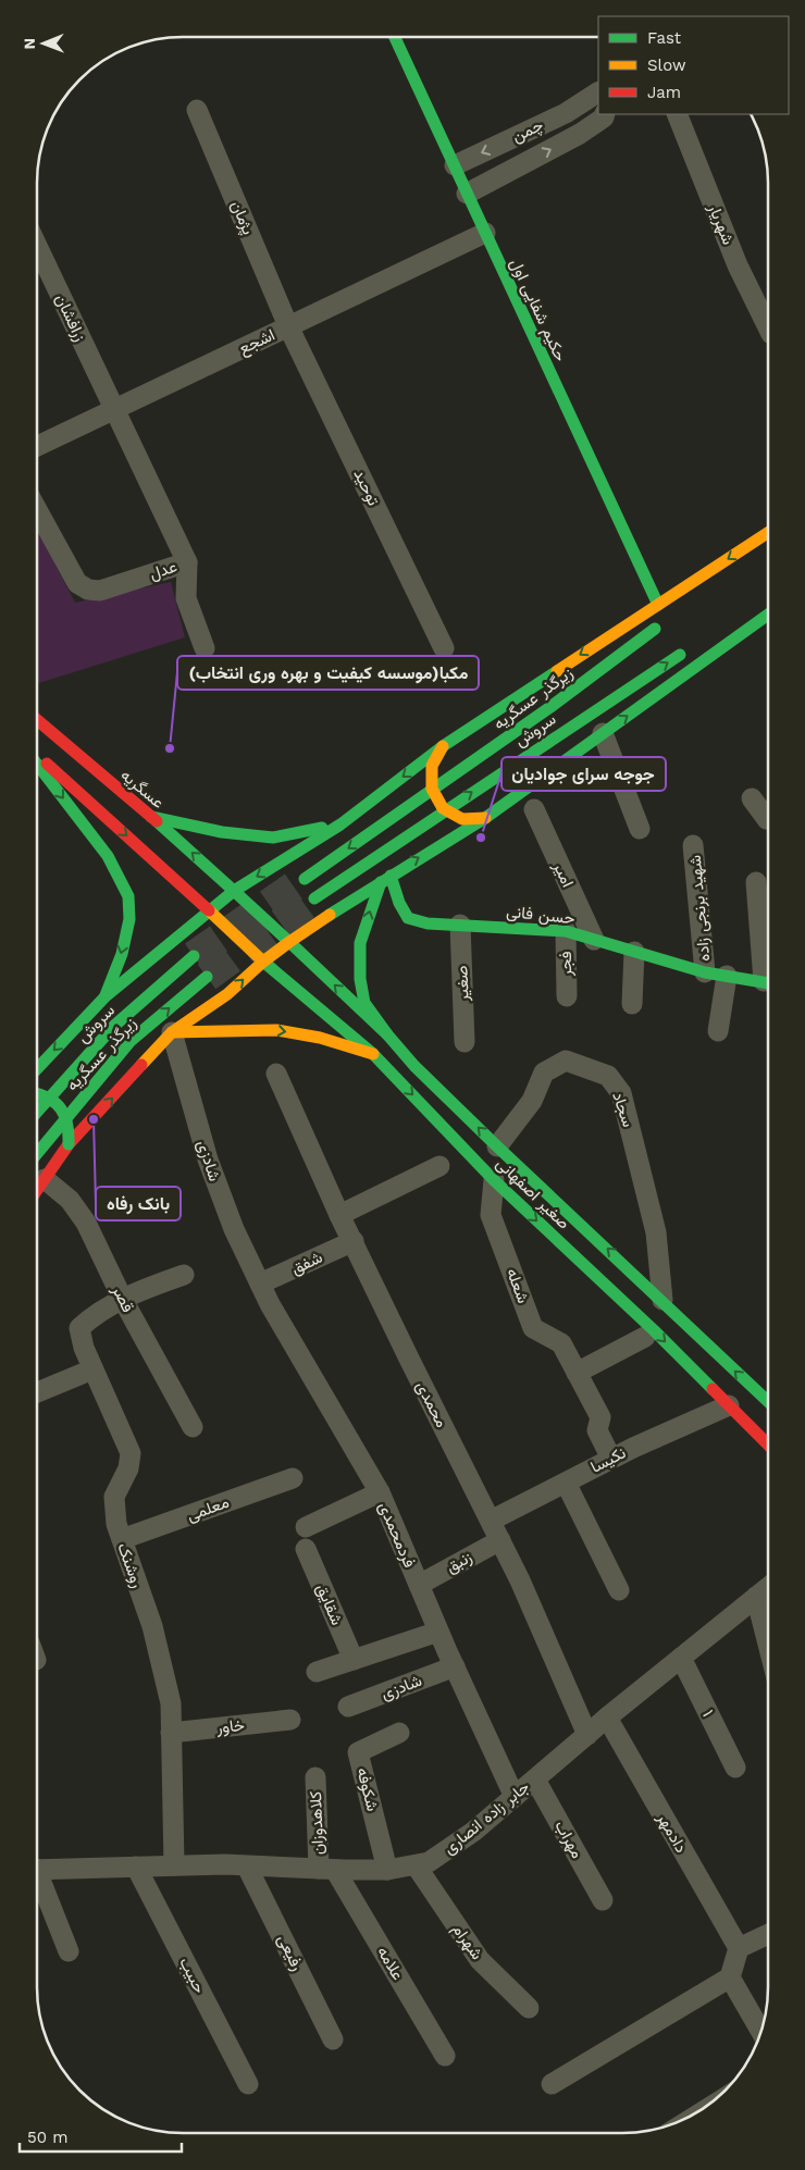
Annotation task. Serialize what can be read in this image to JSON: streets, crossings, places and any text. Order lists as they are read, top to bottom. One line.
{"streets":{"main road":["حکیم شفایی اول","زیرگذر عسگریه","سروش","عسگریه","حسن فانی","صغیر اصفهانی"],"street":["چمن","پژمان","شهریار","زرافشان","اشجع","توحید","عدل","امیر","شهید برنجی زاده","فجر","صغیر","سجاد","شادزی","شفق","شعله","قصر","محمدی","نکیسا","معلمی","فردمحمدی","زنبق","روشنک","شقایق","۱","خاور","شکوفه","جابر زاده انصاری","کلاهدوزان","دادمهر","مهراب","شهرام","رفیعی","علامه","حبیب"]},"crossings":[["چمن","حکیم شفایی اول"],["پژمان","اشجع"],["پژمان","توحید"],["حکیم شفایی اول","اشجع"],["زرافشان","اشجع"],["زرافشان","عدل"],["اشجع","توحید"],["اشجع","عدل"],["عسگریه","صغیر اصفهانی"],["امیر","حسن فانی"],["شهید برنجی زاده","حسن فانی"],["حسن فانی","فجر"],["حسن فانی","صغیر"],["سجاد","صغیر اصفهانی"],["شادزی","شفق"],["شادزی","فردمحمدی"],["صغیر اصفهانی","شعله"],["صغیر اصفهانی","نکیسا"],["شفق","محمدی"],["شفق","فردمحمدی"],["شعله","نکیسا"],["قصر","روشنک"],["محمدی","نکیسا"],["محمدی","زنبق"],["محمدی","جابر زاده انصاری"],["معلمی","روشنک"],["فردمحمدی","زنبق"],["فردمحمدی","جابر زاده انصاری"],["روشنک","خاور"],["روشنک","جابر زاده انصاری"],["۱","جابر زاده انصاری"],["شکوفه","جابر زاده انصاری"],["جابر زاده انصاری","کلاهدوزان"],["جابر زاده انصاری","دادمهر"],["جابر زاده انصاری","مهراب"],["جابر زاده انصاری","شهرام"],["جابر زاده انصاری","رفیعی"],["جابر زاده انصاری","علامه"],["جابر زاده انصاری","حبیب"],["کلاهدوزان","علامه"]],"places":["مکبا(موسسه کیفیت و بهره وری انتخاب)","جوجه سرای جوادیان","بانک رفاه"],"legend":["Fast","Slow","Jam"],"scale_bar":"50 m","north":"left"}
